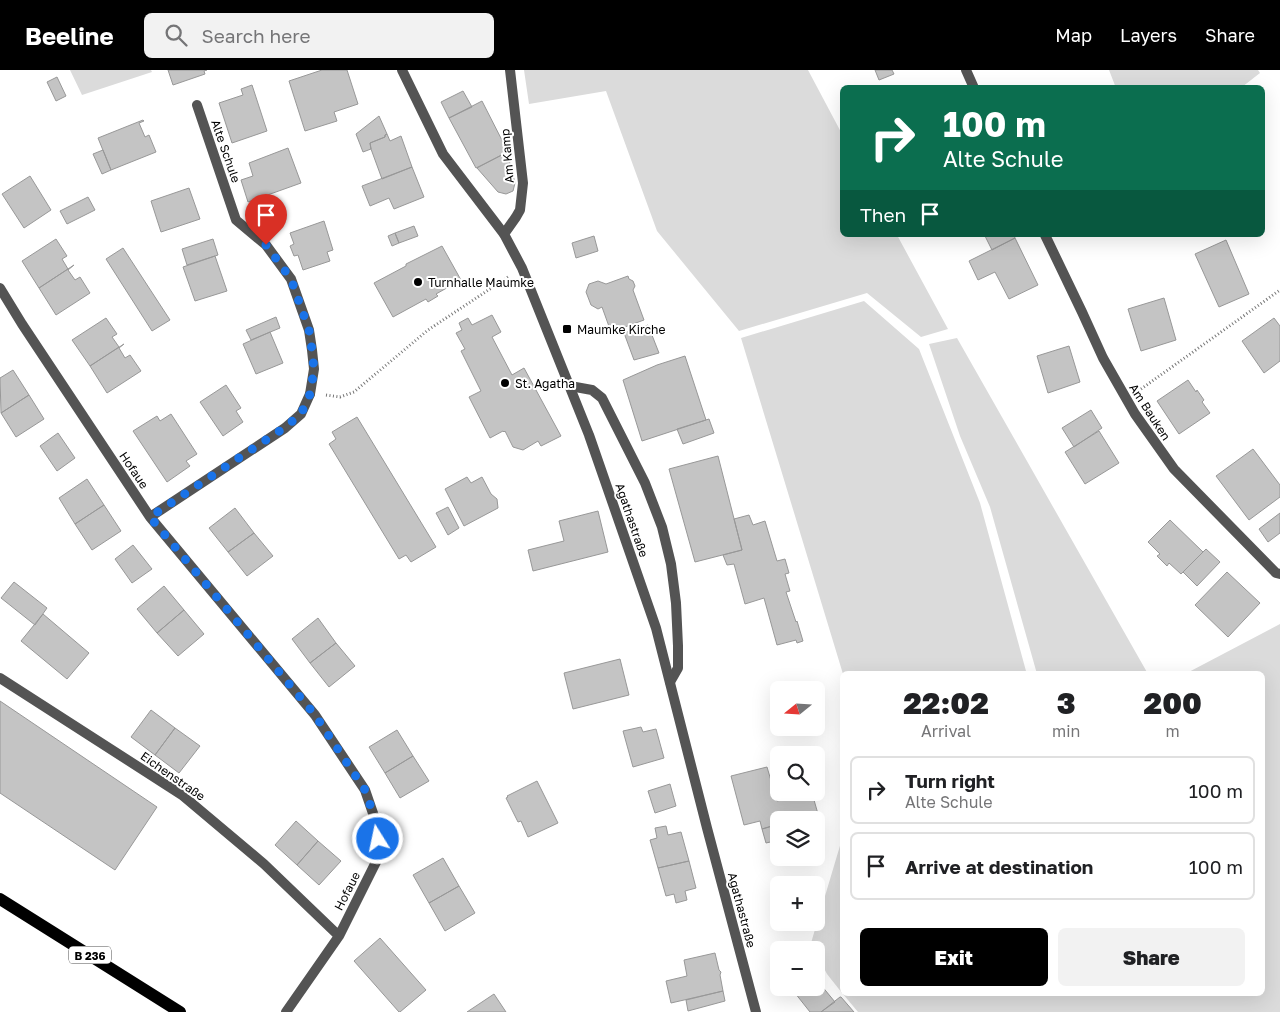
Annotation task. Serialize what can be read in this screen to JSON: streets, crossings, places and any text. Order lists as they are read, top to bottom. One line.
{"streets":{"main road":["B 236"],"street":["Alte Schule","Am Kamp","Am Bauken","Hofaue","Agathastraße","Eichenstraße"]},"crossings":[["Alte Schule","Hofaue"],["Am Kamp","Agathastraße"],["Hofaue","Eichenstraße"]],"places":{"other":["Turnhalle Maumke","St. Agatha"],"transit":["Maumke Kirche"]},"north":"left","page":{"header":"Beeline","search":"Search here","nav":["Map","Layers","Share"],"turn":["100 m","Alte Schule"],"then":"Then","eta":["22:02","Arrival","3","min","200","m"],"map_buttons":["+","−"],"list":[{"name":"Turn right","note":"Alte Schule","value":"100 m"},{"name":"Arrive at destination","value":"100 m"}],"buttons":["Exit","Share"]}}
